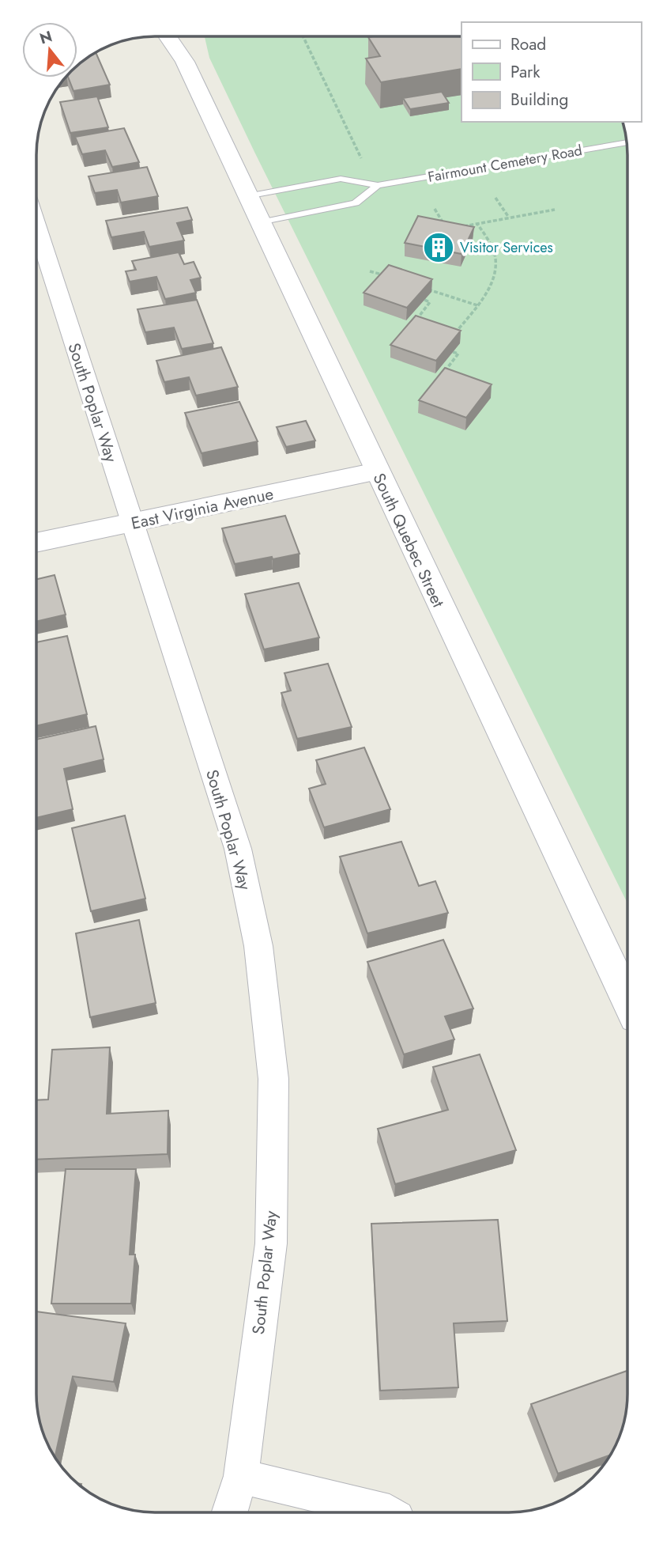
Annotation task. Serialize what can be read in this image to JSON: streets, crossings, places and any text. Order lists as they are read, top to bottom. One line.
{"streets":{"main road":["East Virginia Avenue","South Quebec Street"],"street":["South Poplar Way"],"lane":["Fairmount Cemetery Road"]},"crossings":[["Fairmount Cemetery Road","South Quebec Street"],["South Poplar Way","East Virginia Avenue"],["East Virginia Avenue","South Quebec Street"]],"places":{"building":["Visitor Services"]},"legend":["Road","Park","Building"],"north":"top"}
